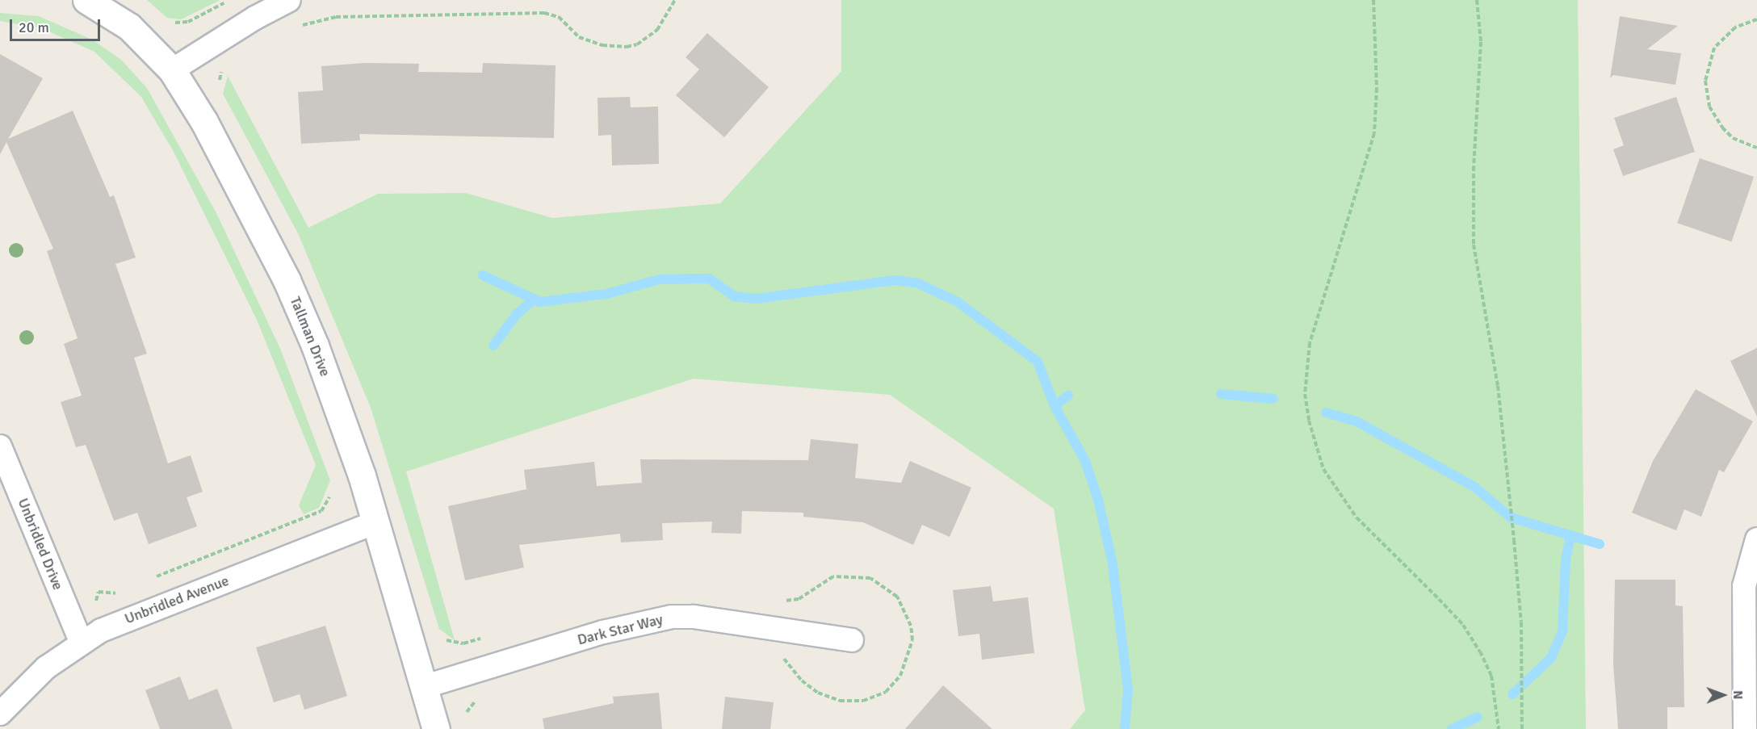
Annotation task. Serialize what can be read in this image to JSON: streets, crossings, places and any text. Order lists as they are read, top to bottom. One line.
{"streets":{"street":["Tallman Drive","Unbridled Drive","Unbridled Avenue","Dark Star Way"]},"crossings":[["Tallman Drive","Unbridled Avenue"],["Tallman Drive","Dark Star Way"],["Unbridled Drive","Unbridled Avenue"]],"scale_bar":"20 m","north":"right"}
